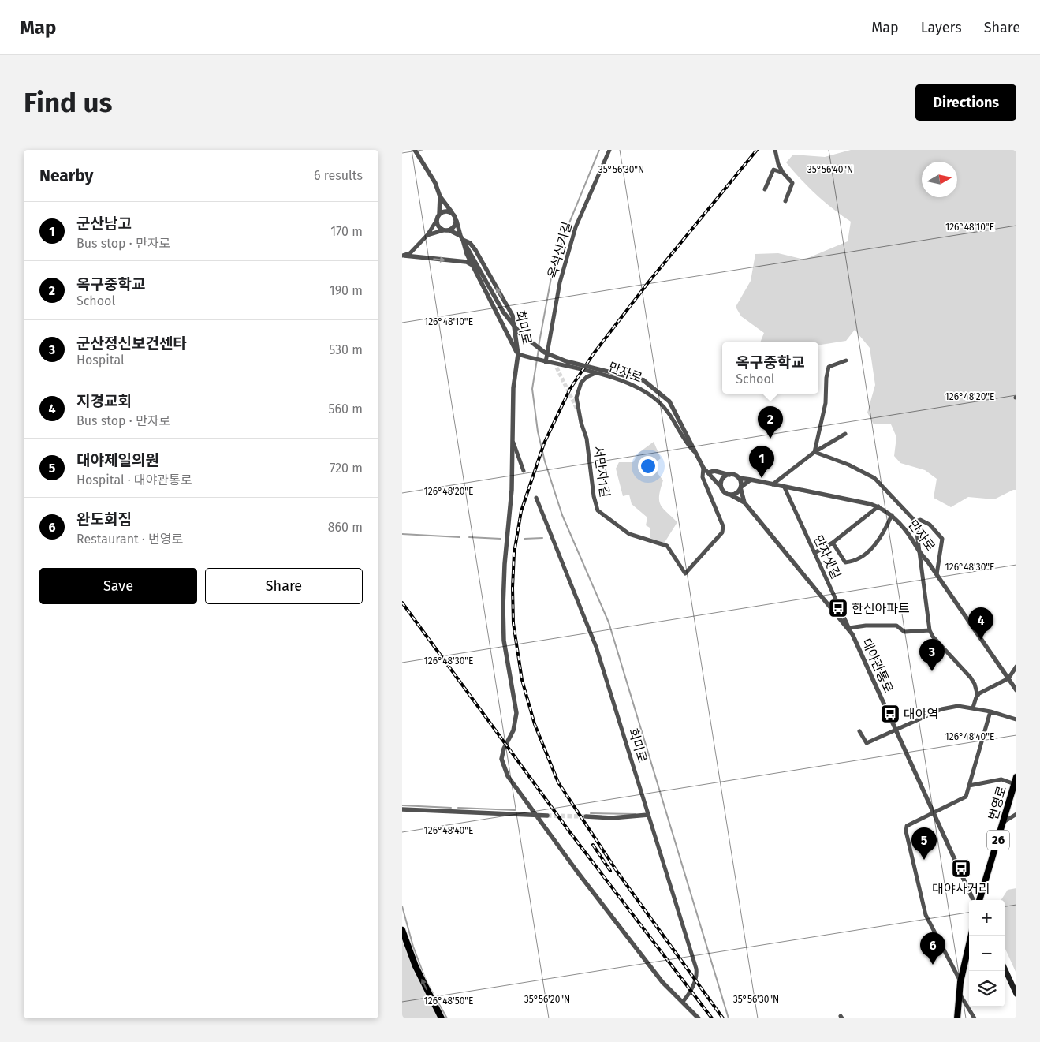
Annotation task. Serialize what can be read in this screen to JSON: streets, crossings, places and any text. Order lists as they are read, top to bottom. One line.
{"streets":{"main road":["번영로","26"],"street":["옥석신기길","회미로","만자로","서만자1길","만자샛길","대야관통로"]},"crossings":[["옥석신기길","만자로"],["회미로","만자로"],["만자로","서만자1길"],["만자로","만자샛길"],["만자샛길","대야관통로"]],"places":{"bus stop":["한신아파트","대야역","대야사거리"]},"north":"right","page":{"header":"Map","nav":["Map","Layers","Share"],"buttons":["Directions",["Save","Share"]],"title":"Find us","heading":["Nearby","6 results"],"list":[{"mark":"1","name":"군산남고","note":"Bus stop · 만자로","value":"170 m"},{"mark":"2","name":"옥구중학교","note":"School","value":"190 m"},{"mark":"3","name":"군산정신보건센타","note":"Hospital","value":"530 m"},{"mark":"4","name":"지경교회","note":"Bus stop · 만자로","value":"560 m"},{"mark":"5","name":"대야제일의원","note":"Hospital · 대야관통로","value":"720 m"},{"mark":"6","name":"완도회집","note":"Restaurant · 번영로","value":"860 m"}],"popup":["옥구중학교","School"],"pins":["2","1","4","3","5","6"],"map_buttons":["+","−"]},"coordinates":["35°56'30\"N","35°56'40\"N","126°48'10\"E","126°48'20\"E","126°48'30\"E","126°48'40\"E","35°56'20\"N","126°48'50\"E"]}
